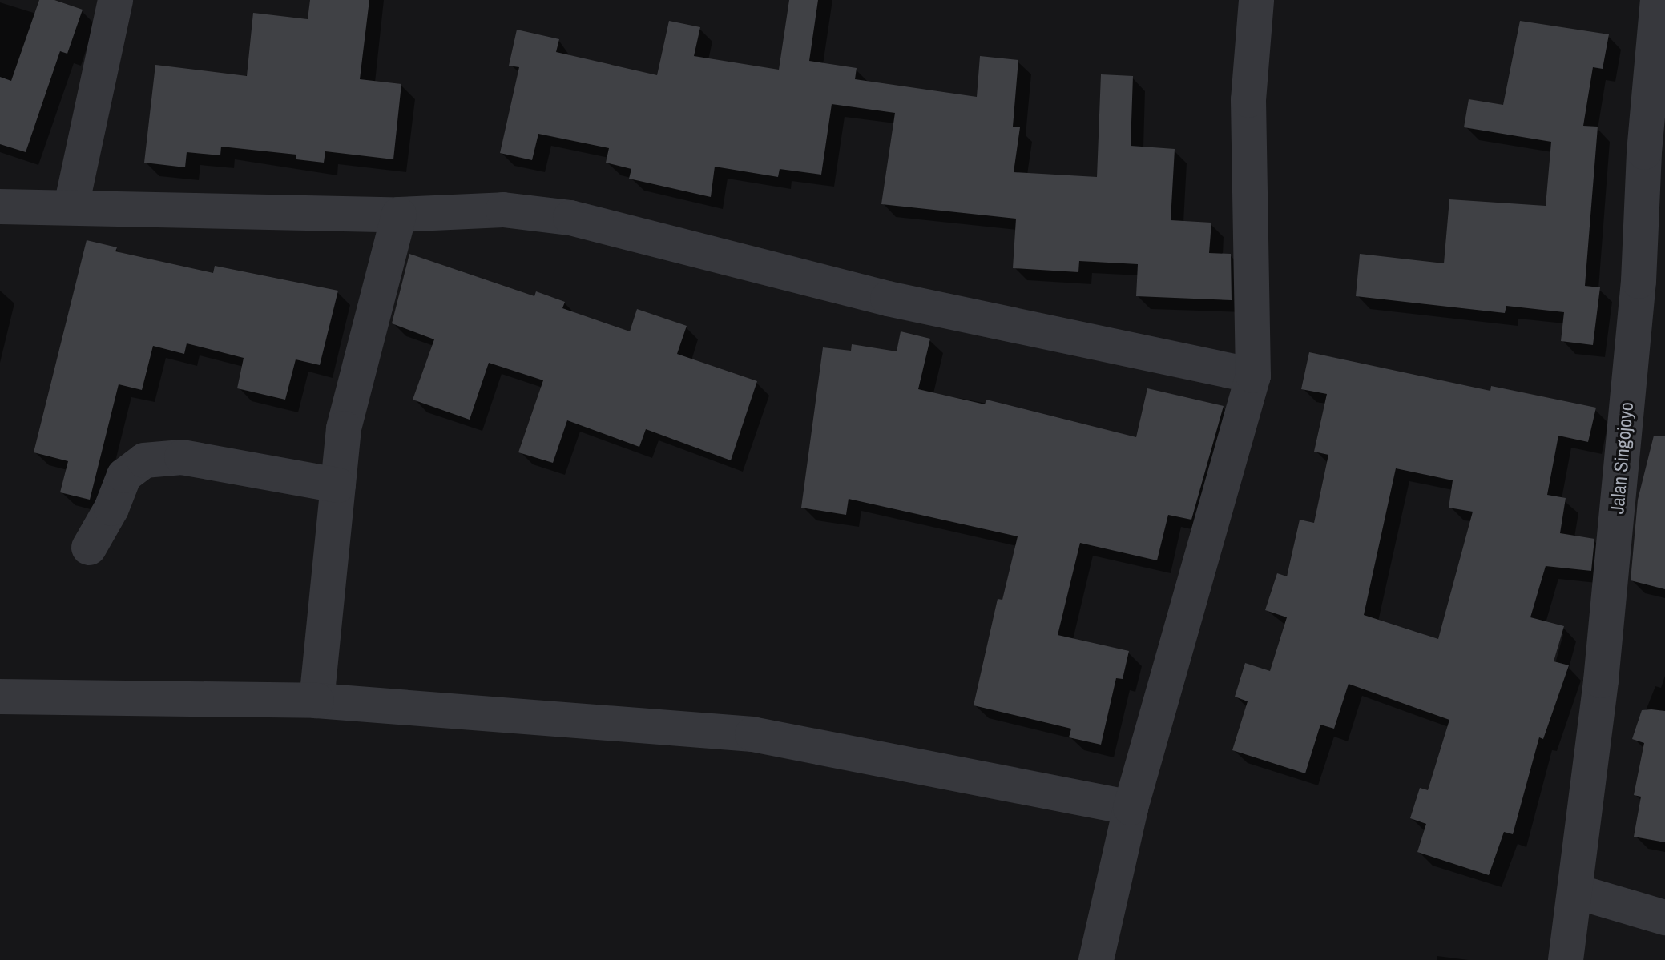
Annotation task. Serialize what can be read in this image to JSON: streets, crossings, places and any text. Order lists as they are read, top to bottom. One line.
{"streets":{"street":["Jalan Singojoyo"]}}
